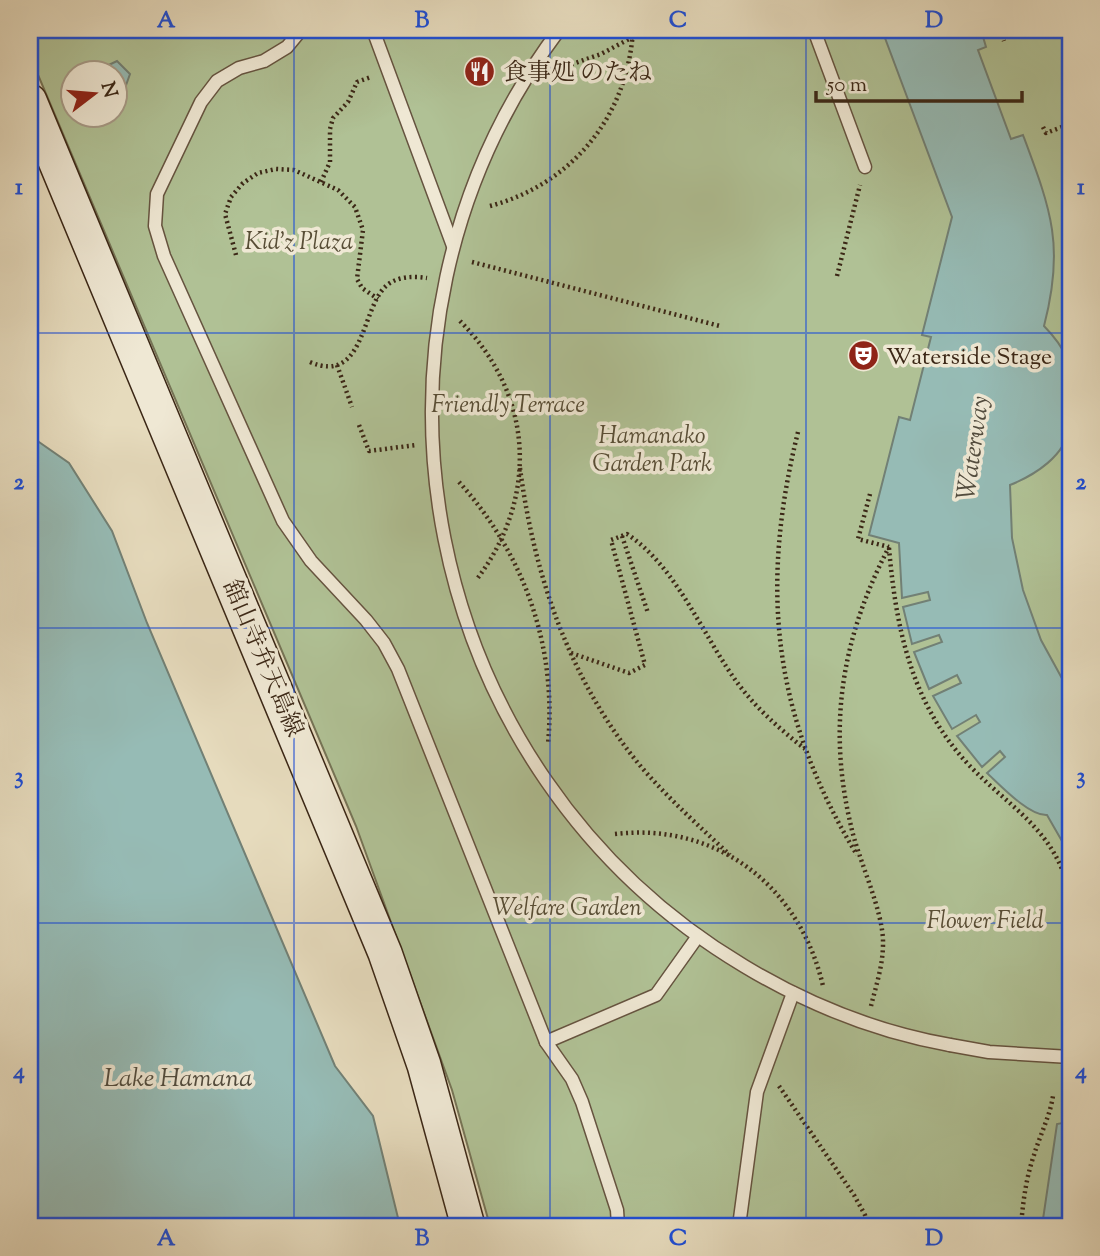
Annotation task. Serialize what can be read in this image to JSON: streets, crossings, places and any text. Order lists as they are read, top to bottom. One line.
{"streets":{"main road":["舘山寺弁天島線"]},"water":["Waterway","Lake Hamana"],"parks":["Kid'z Plaza","Friendly Terrace","Hamanako Garden Park","Welfare Garden","Flower Field"],"places":{"restaurant":["食事処 のたね"],"theatre":["Waterside Stage"]},"scale_bar":"50 m","north":"right","grid":{"columns":["A","B","C","D"],"rows":["1","2","3","4"]}}
